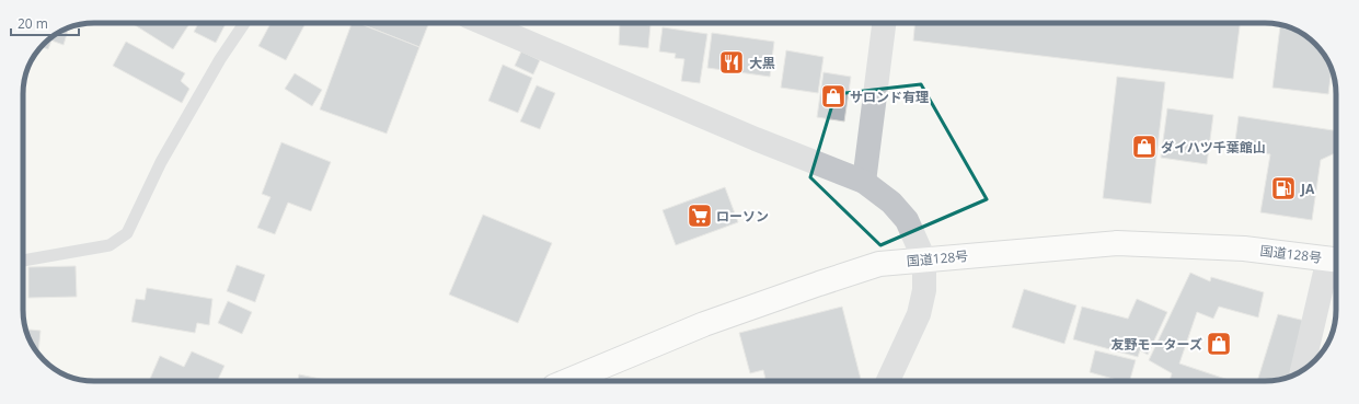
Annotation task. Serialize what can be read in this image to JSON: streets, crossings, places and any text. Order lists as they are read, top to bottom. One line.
{"streets":{"highway":["国道128号"]},"places":{"restaurant":["大黒"],"shop":["サロンド有理","ダイハツ千葉館山","友野モーターズ"],"fuel station":["JA"],"supermarket":["ローソン"]},"scale_bar":"20 m"}
